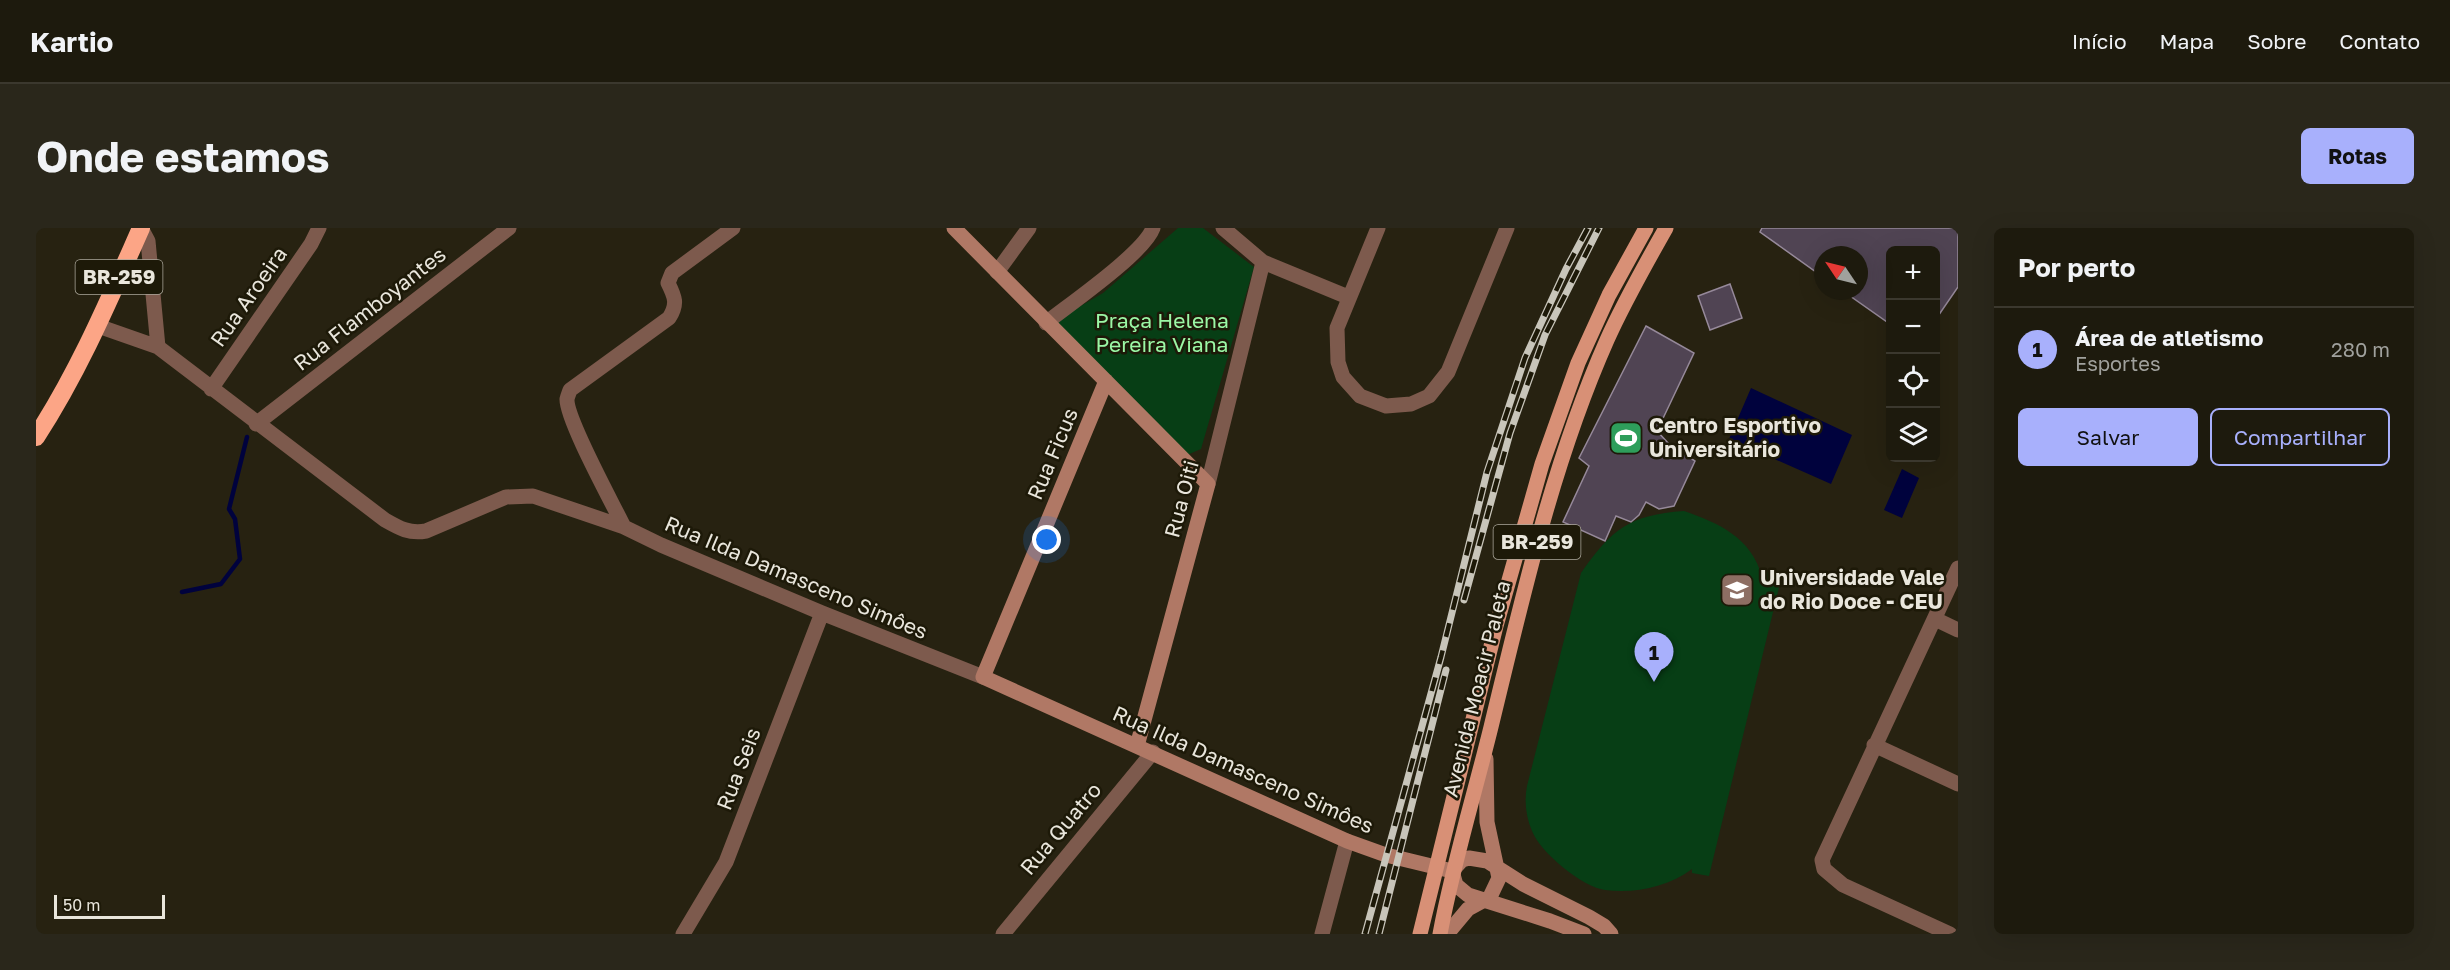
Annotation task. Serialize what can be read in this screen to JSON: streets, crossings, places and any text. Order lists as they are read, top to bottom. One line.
{"streets":{"highway":["BR-259"],"main road":["Avenida Moacir Paleta"],"street":["Rua Aroeira","Rua Flamboyantes","Rua Ficus","Rua Oiti","Rua Ilda Damasceno Simôes","Rua Seis","Rua Quatro"]},"crossings":[["BR-259","Rua Ilda Damasceno Simôes"],["Rua Aroeira","Rua Ilda Damasceno Simôes"],["Rua Flamboyantes","Rua Ilda Damasceno Simôes"],["Rua Ficus","Rua Ilda Damasceno Simôes"],["Rua Oiti","Rua Ilda Damasceno Simôes"],["Rua Ilda Damasceno Simôes","Avenida Moacir Paleta"],["Rua Ilda Damasceno Simôes","Rua Seis"],["Rua Ilda Damasceno Simôes","Rua Quatro"]],"parks":["Praça Helena Pereira Viana"],"places":{"sports":["Centro Esportivo Universitário"],"school or university":["Universidade Vale do Rio Doce - CEU"]},"scale_bar":"50 m","north":"top left","page":{"header":"Kartio","nav":["Início","Mapa","Sobre","Contato"],"buttons":["Rotas",["Salvar","Compartilhar"]],"title":"Onde estamos","heading":"Por perto","map_buttons":["+","−"],"list":[{"mark":"1","name":"Área de atletismo","note":"Esportes","value":"280 m"}],"pins":"1","scale":"50 m"}}
